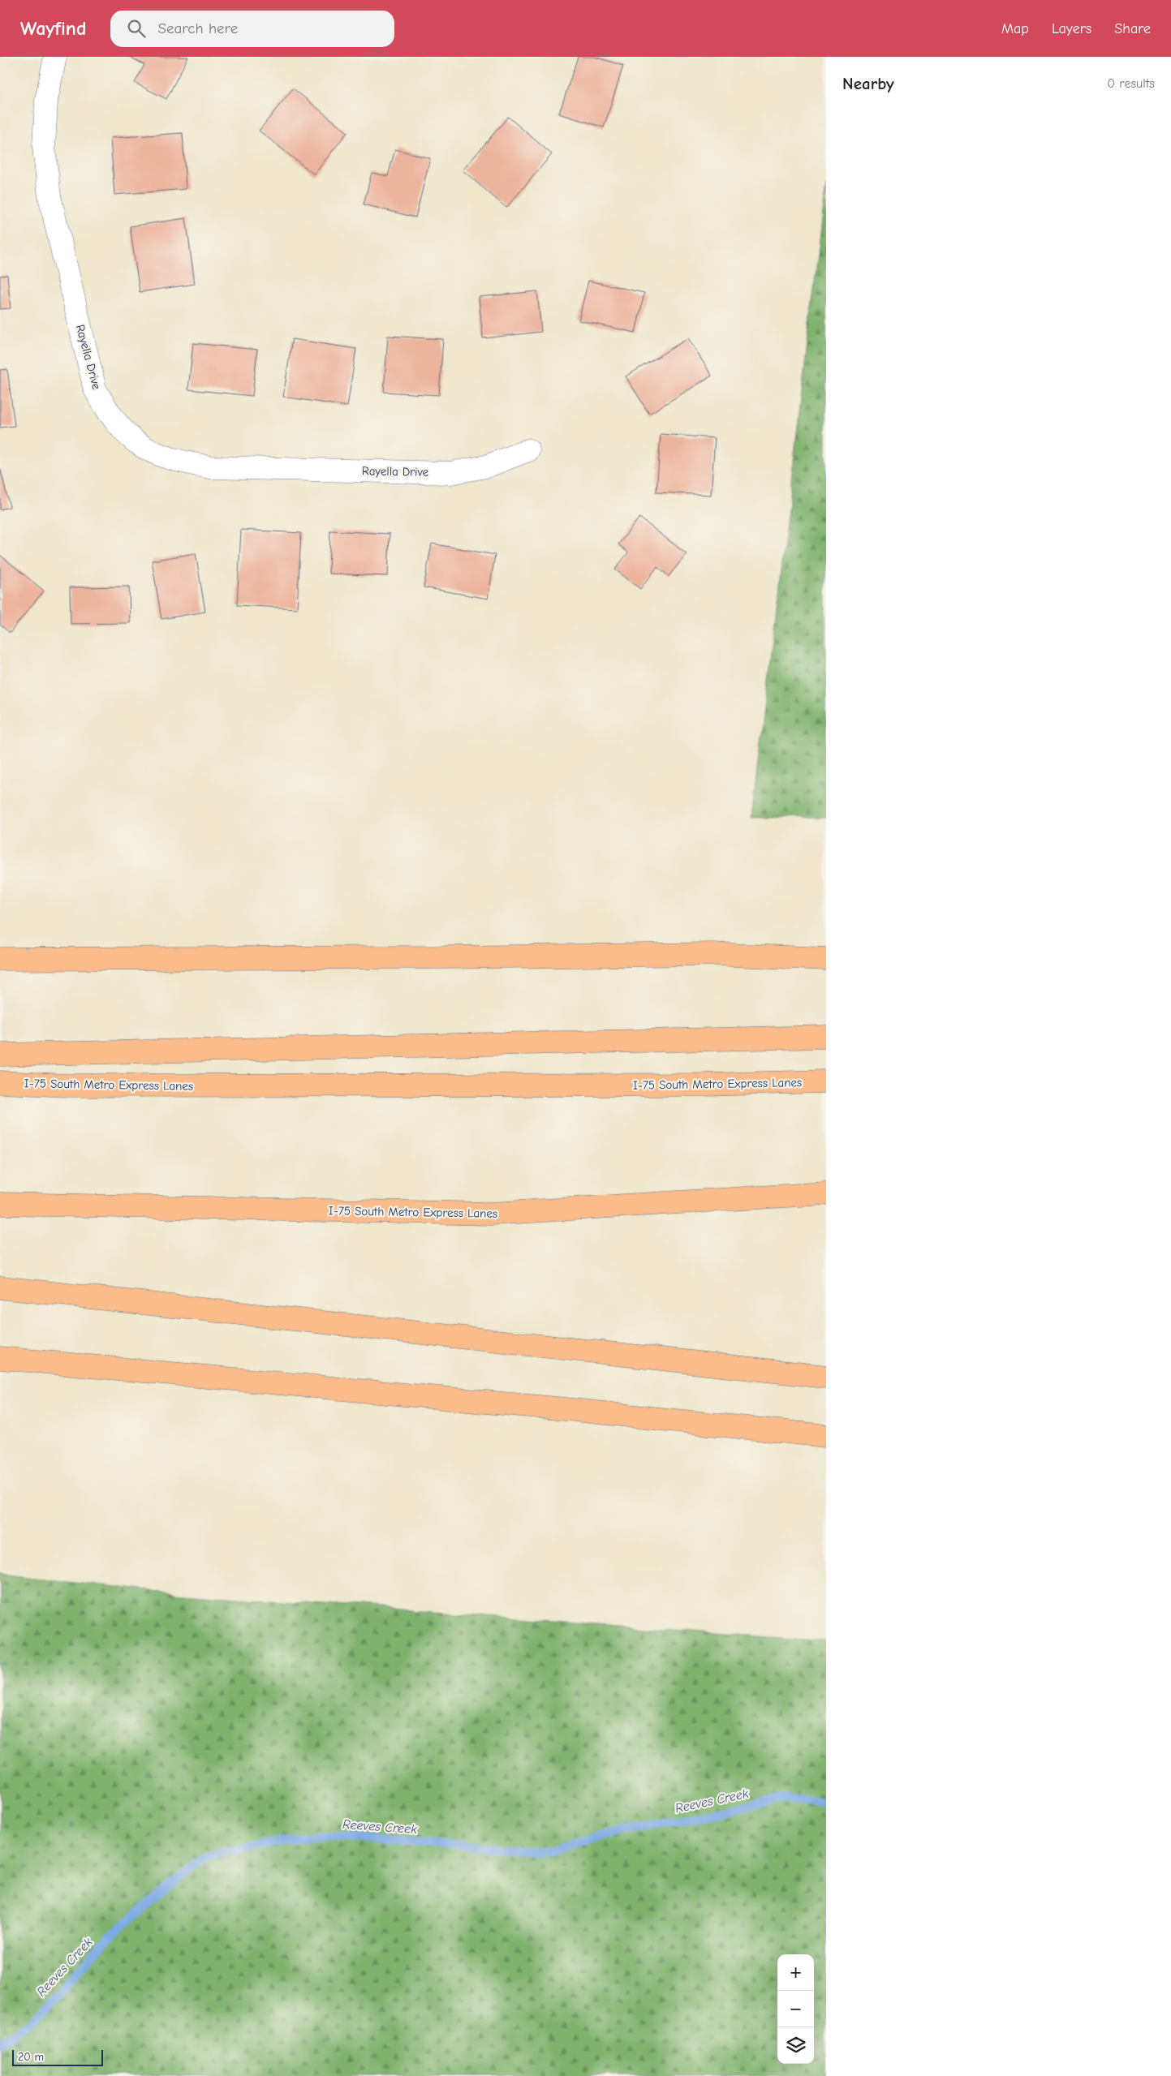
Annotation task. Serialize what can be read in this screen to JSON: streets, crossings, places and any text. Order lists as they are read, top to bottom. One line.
{"streets":{"highway":["I-75 South Metro Express Lanes"],"street":["Rayella Drive"]},"water":["Reeves Creek"],"scale_bar":"20 m","page":{"header":"Wayfind","search":"Search here","nav":["Map","Layers","Share"],"heading":["Nearby","0 results"],"map_buttons":["+","−"],"scale":"20 m"}}
